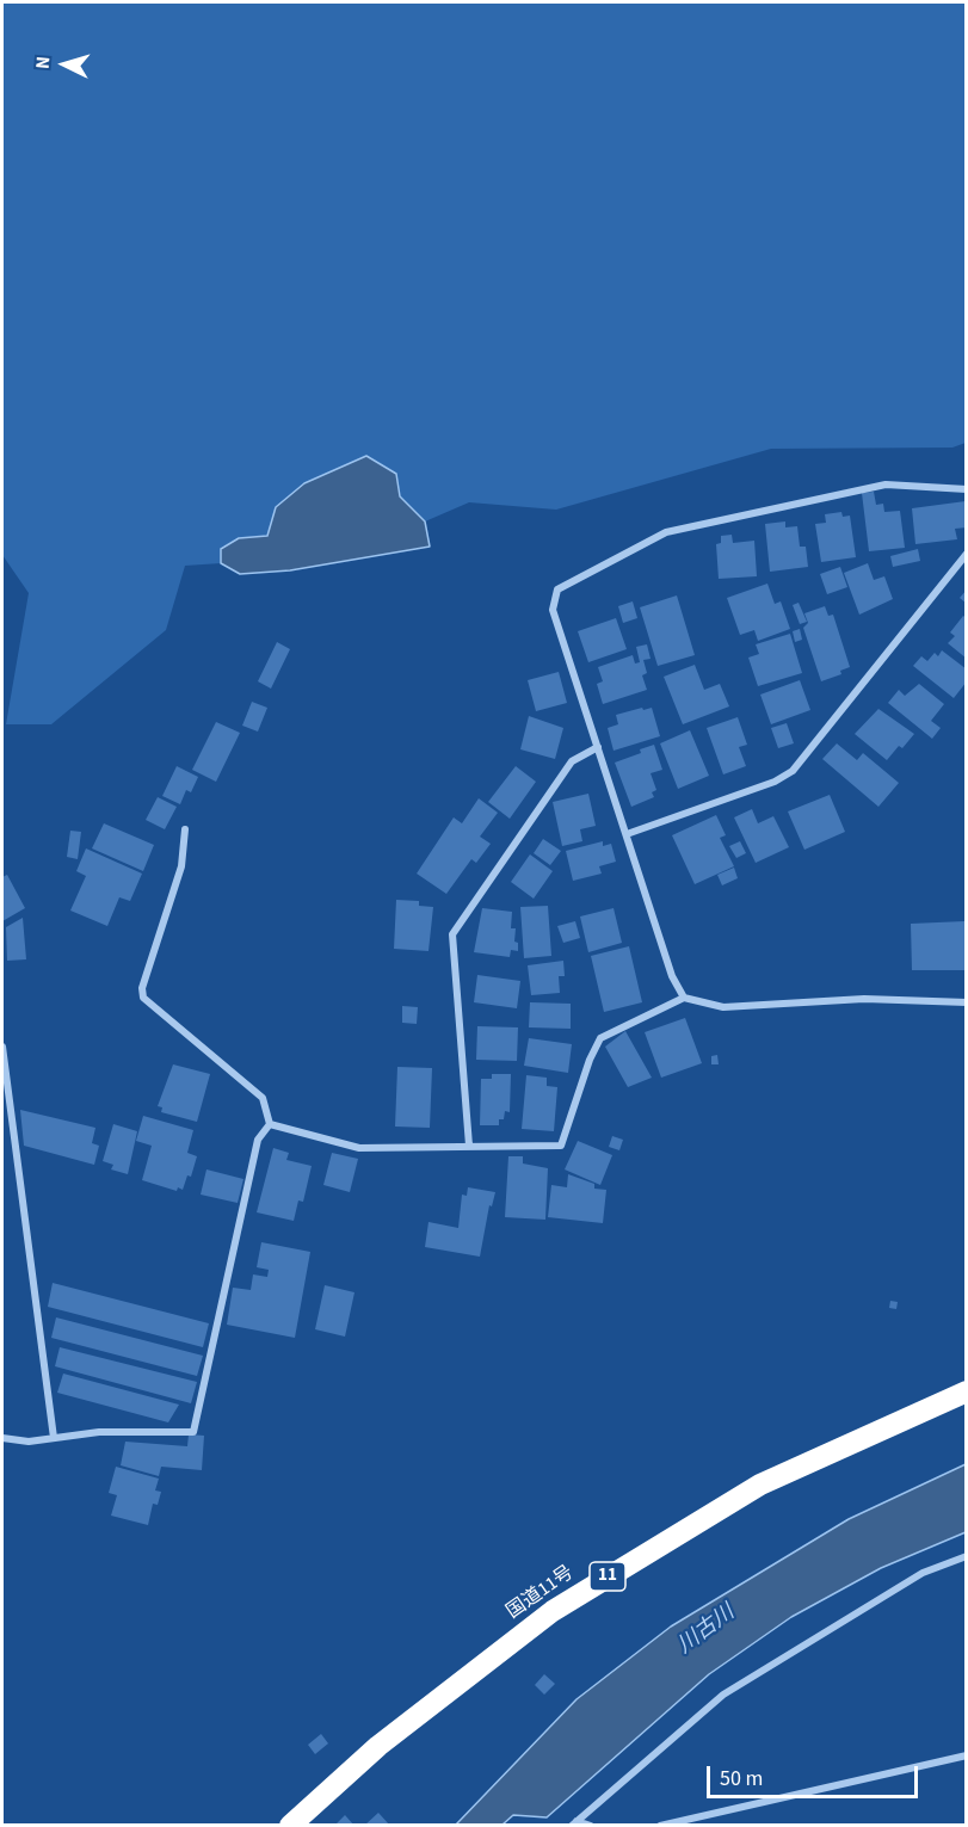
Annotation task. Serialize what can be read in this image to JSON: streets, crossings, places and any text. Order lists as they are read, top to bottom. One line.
{"streets":{"highway":["11","国道11号"]},"water":["川古川"],"scale_bar":"50 m","north":"left"}
